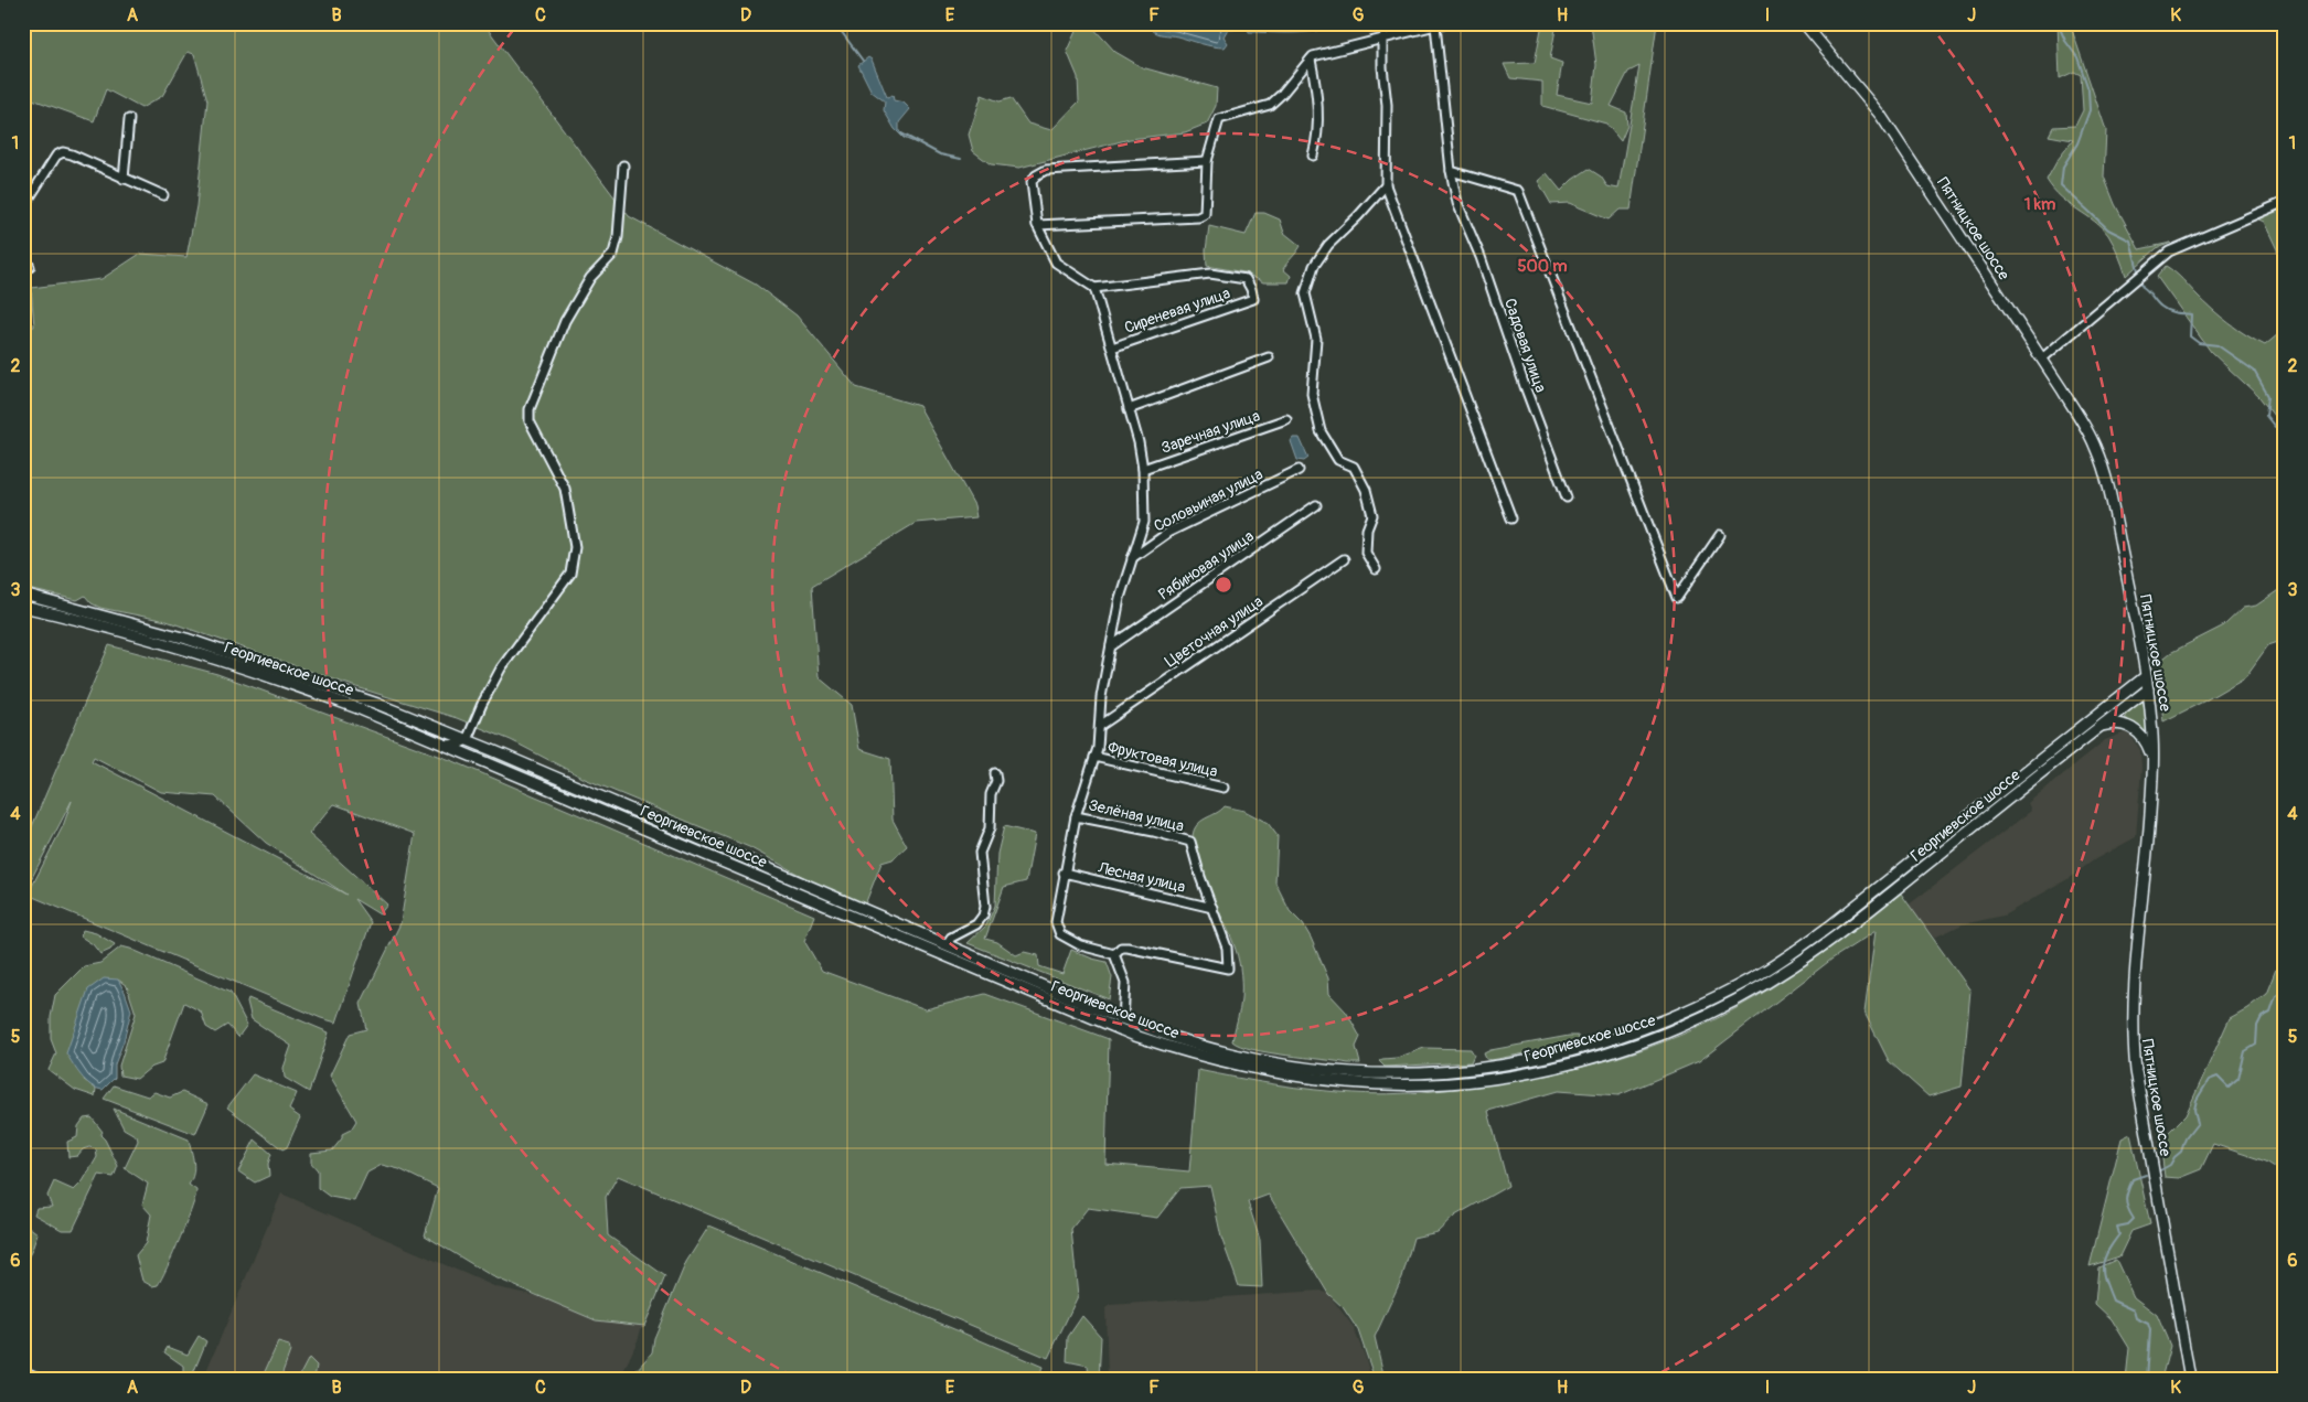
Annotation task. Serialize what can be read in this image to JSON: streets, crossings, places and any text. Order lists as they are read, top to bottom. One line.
{"streets":{"main road":["Пятницкое шоссе","Георгиевское шоссе"],"street":["Сиреневая улица","Садовая улица","Заречная улица","Соловьиная улица","Рябиновая улица","Цветочная улица","Фруктовая улица","Зелёная улица","Лесная улица"]},"crossings":[["Пятницкое шоссе","Георгиевское шоссе"],["Зелёная улица","Лесная улица"]],"grid":{"columns":["A","B","C","D","E","F","G","H","I","J","K"],"rows":["1","2","3","4","5","6"]},"rings":["1 km","500 m"]}
